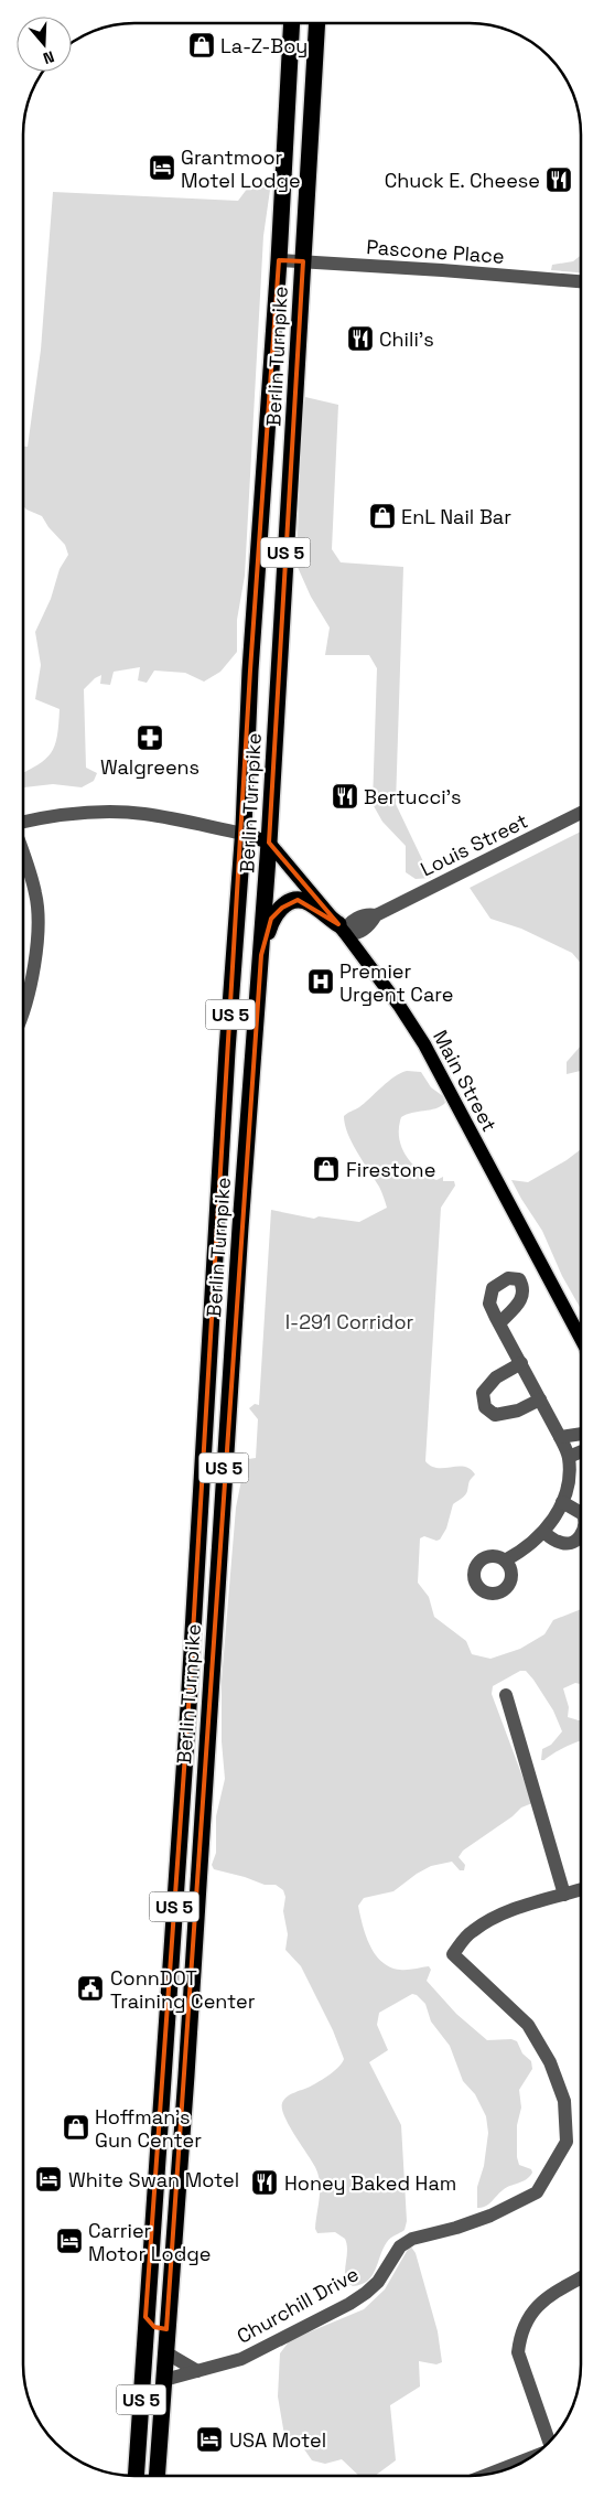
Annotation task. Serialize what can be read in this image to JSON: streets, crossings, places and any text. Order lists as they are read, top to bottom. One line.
{"streets":{"highway":["Berlin Turnpike","US 5"],"main road":["Main Street"],"street":["Pascone Place","Louis Street","Churchill Drive"]},"crossings":[["Pascone Place","Berlin Turnpike"],["Berlin Turnpike","Main Street"],["Berlin Turnpike","Churchill Drive"],["Louis Street","Main Street"]],"parks":["I-291 Corridor"],"places":{"shop":["La-Z-Boy","EnL Nail Bar","Firestone","Hoffman's Gun Center"],"hotel":["Grantmoor Motel Lodge","White Swan Motel","Carrier Motor Lodge","USA Motel"],"restaurant":["Chuck E. Cheese","Chili's","Bertucci's","Honey Baked Ham"],"pharmacy":["Walgreens"],"hospital":["Premier Urgent Care"],"public building":["ConnDOT Training Center"]},"north":"bottom"}
